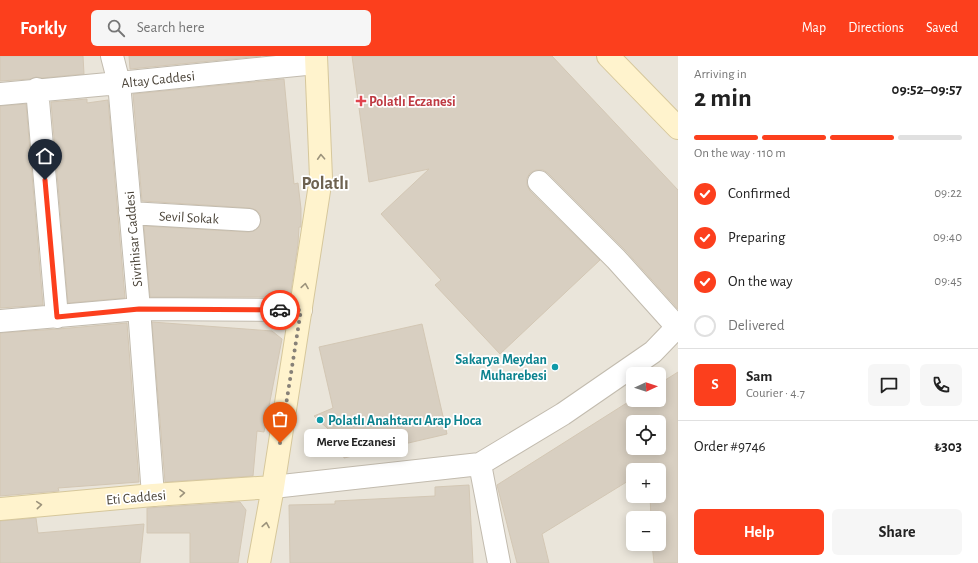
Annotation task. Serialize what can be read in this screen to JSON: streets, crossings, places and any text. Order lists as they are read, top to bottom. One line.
{"streets":{"street":["Altay Caddesi","Sevil Sokak","Sivrihisar Caddesi","Eti Caddesi"]},"crossings":[["Altay Caddesi","Sivrihisar Caddesi"],["Sevil Sokak","Sivrihisar Caddesi"],["Sivrihisar Caddesi","Eti Caddesi"]],"districts":["Polatlı"],"places":{"health":["Polatlı Eczanesi"],"other":["Sakarya Meydan Muharebesi","Polatlı Anahtarcı Arap Hoca","Merve Eczanesi"]},"north":"right","page":{"header":"Forkly","search":"Search here","nav":["Map","Directions","Saved"],"heading":["2 min","Arriving in","09:52–09:57"],"panel":["Sam","Courier · 4.7","Order #9746","₺303"],"bar":"On the way · 110 m","list":[["Confirmed","09:22"],["Preparing","09:40"],["On the way","09:45"],"Delivered"],"round":"S","map_buttons":["+","−"],"bubble":"Merve Eczanesi","buttons":["Help","Share"]}}
